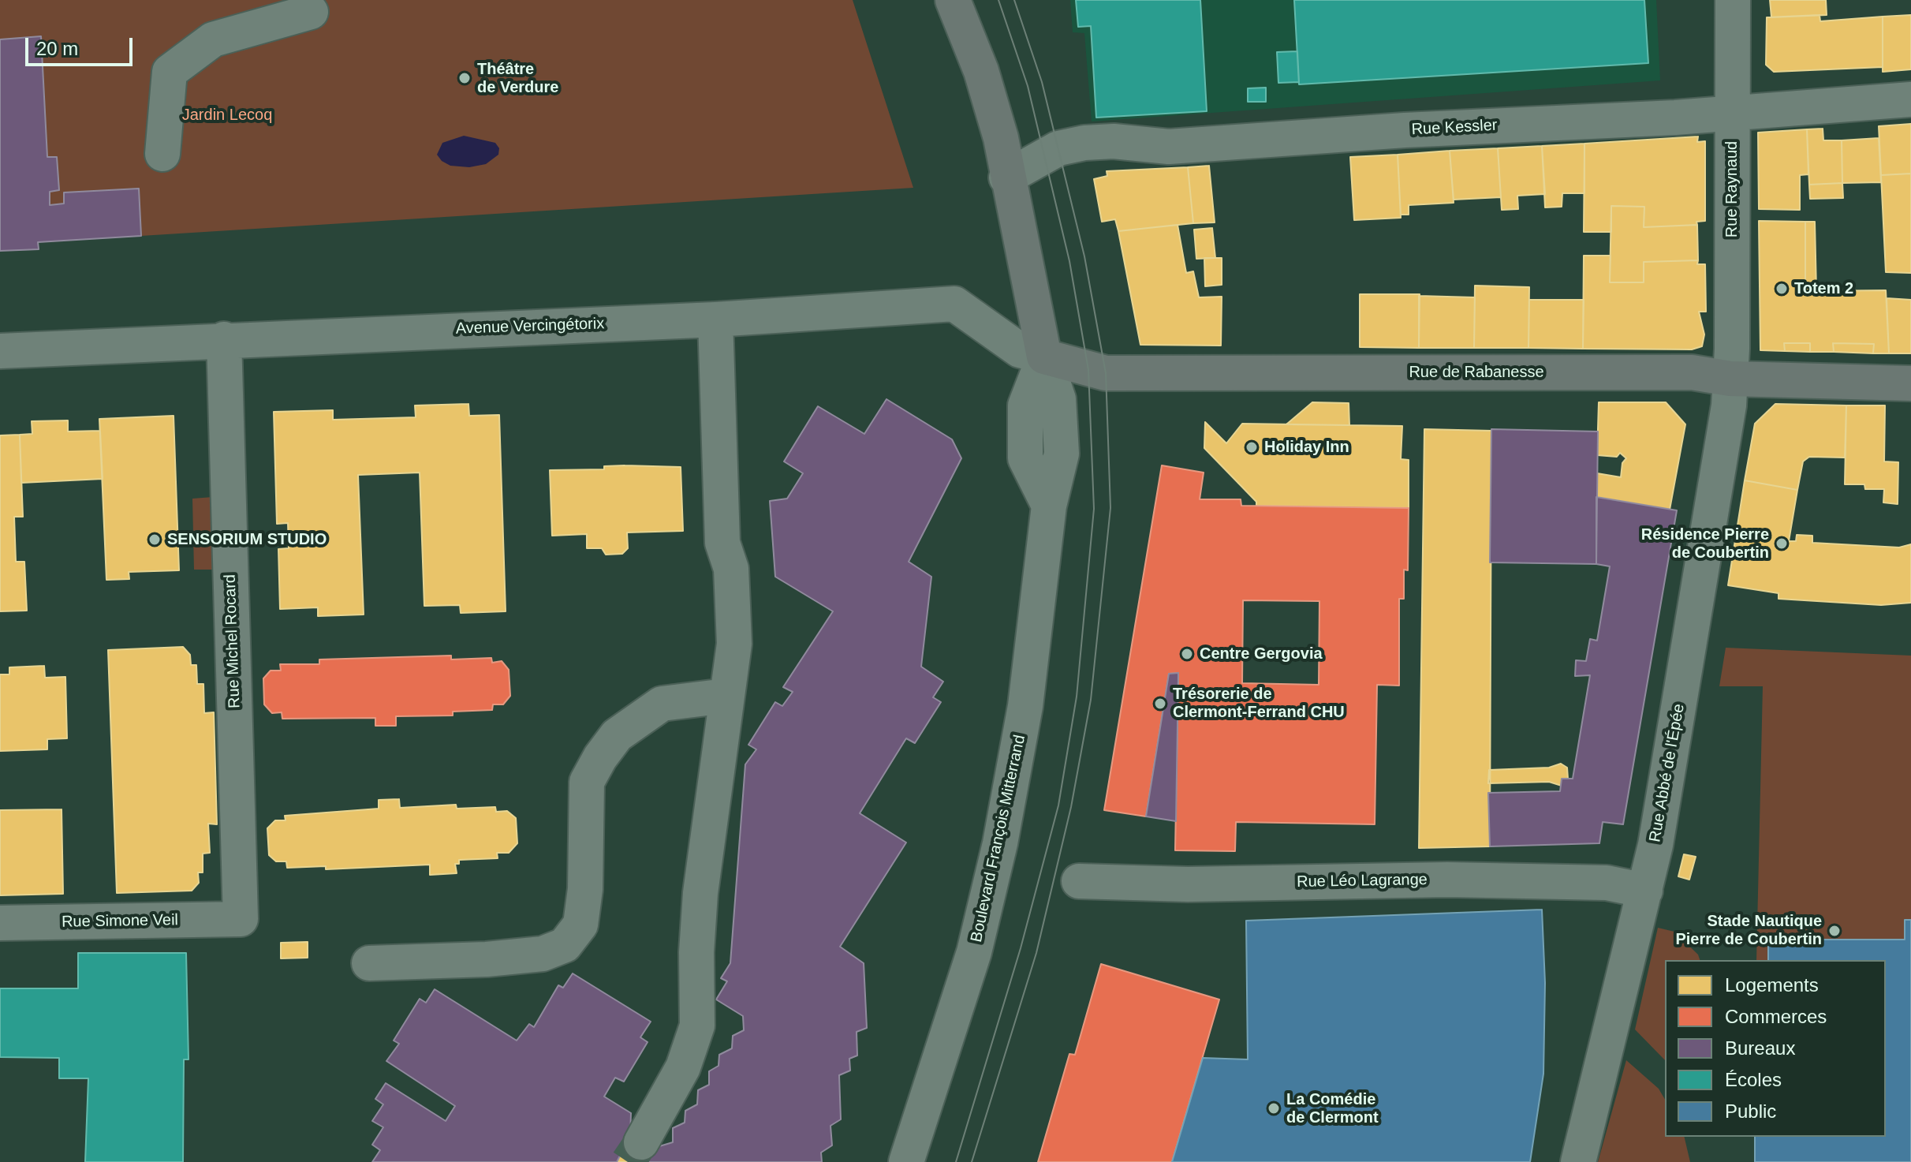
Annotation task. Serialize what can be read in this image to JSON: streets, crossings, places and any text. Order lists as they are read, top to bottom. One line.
{"streets":{"main road":["Rue de Rabanesse","Boulevard François Mitterrand"],"street":["Rue Kessler","Rue Raynaud","Avenue Vercingétorix","Rue Michel Rocard","Rue Abbé de l'Épée","Rue Léo Lagrange","Rue Simone Veil"]},"crossings":[["Rue Kessler","Rue Raynaud"],["Rue Kessler","Boulevard François Mitterrand"],["Rue Raynaud","Rue de Rabanesse"],["Rue Raynaud","Rue Abbé de l'Épée"],["Avenue Vercingétorix","Rue de Rabanesse"],["Avenue Vercingétorix","Rue Michel Rocard"],["Avenue Vercingétorix","Boulevard François Mitterrand"],["Rue de Rabanesse","Rue Abbé de l'Épée"],["Rue de Rabanesse","Boulevard François Mitterrand"],["Rue Michel Rocard","Rue Simone Veil"],["Rue Abbé de l'Épée","Rue Léo Lagrange"]],"parks":["Jardin Lecoq"],"places":["Théâtre de Verdure","Totem 2","Holiday Inn","SENSORIUM STUDIO","Résidence Pierre de Coubertin","Centre Gergovia","Trésorerie de Clermont-Ferrand CHU","Stade Nautique Pierre de Coubertin","La Comédie de Clermont"],"legend":["Logements","Commerces","Bureaux","Écoles","Public"],"scale_bar":"20 m"}
